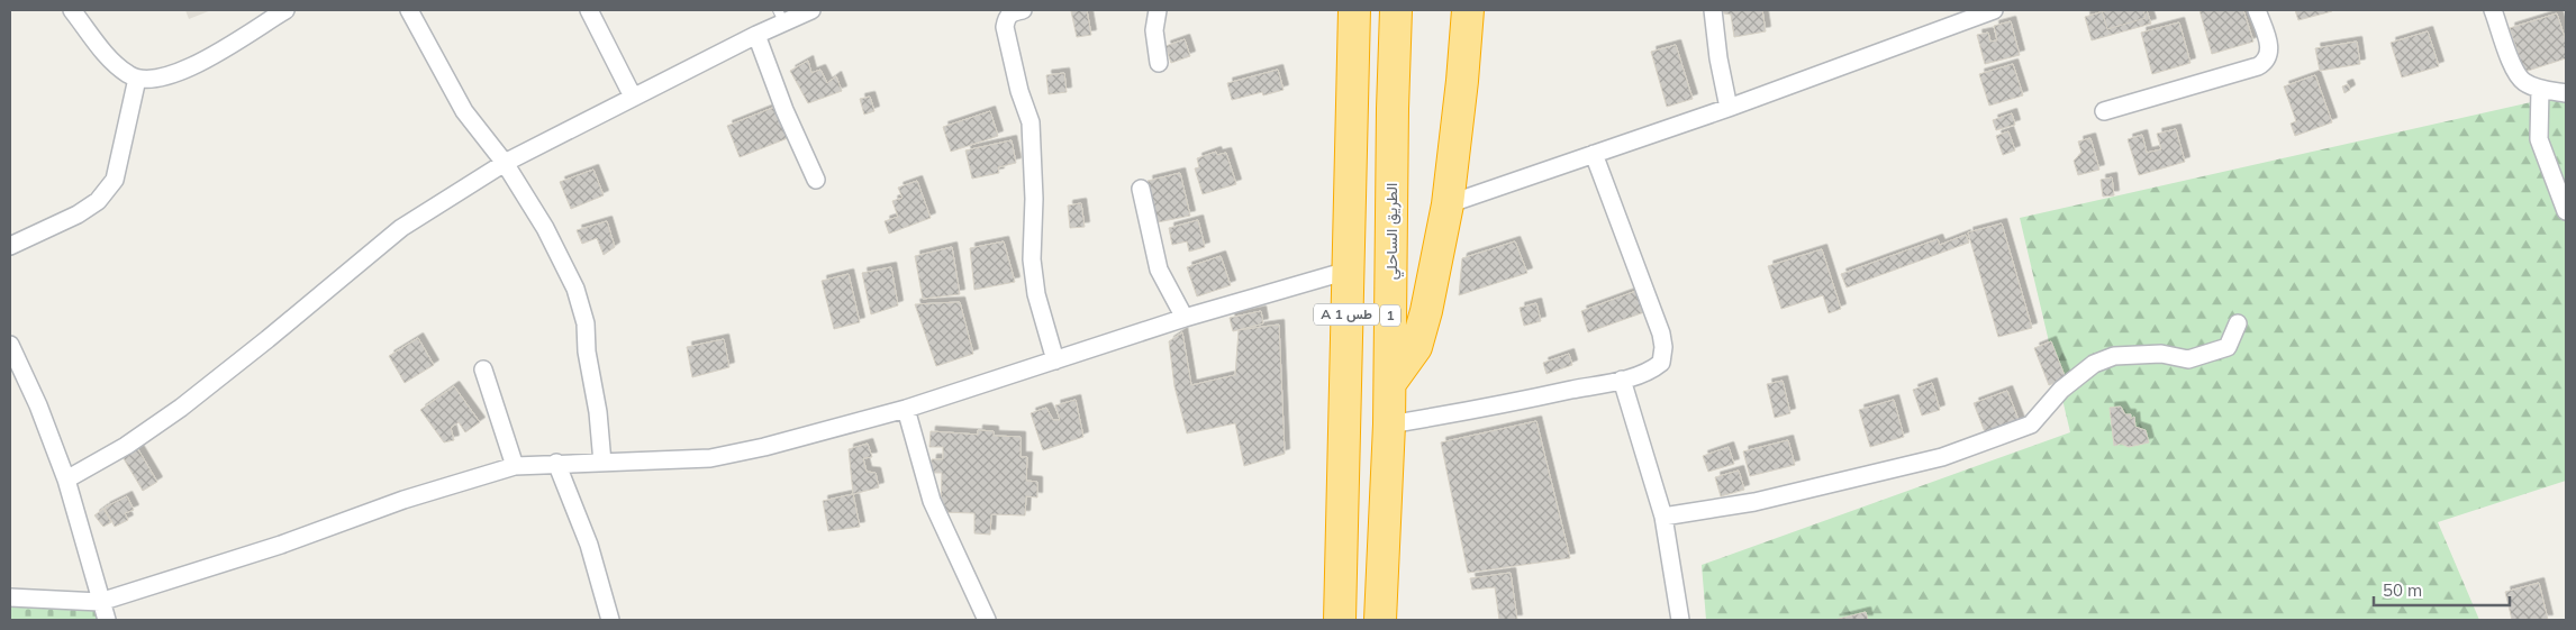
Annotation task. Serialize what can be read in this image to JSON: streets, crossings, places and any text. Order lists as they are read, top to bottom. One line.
{"streets":{"highway":["الطريق الساحلي","A 1 طس","1"]},"scale_bar":"50 m"}
